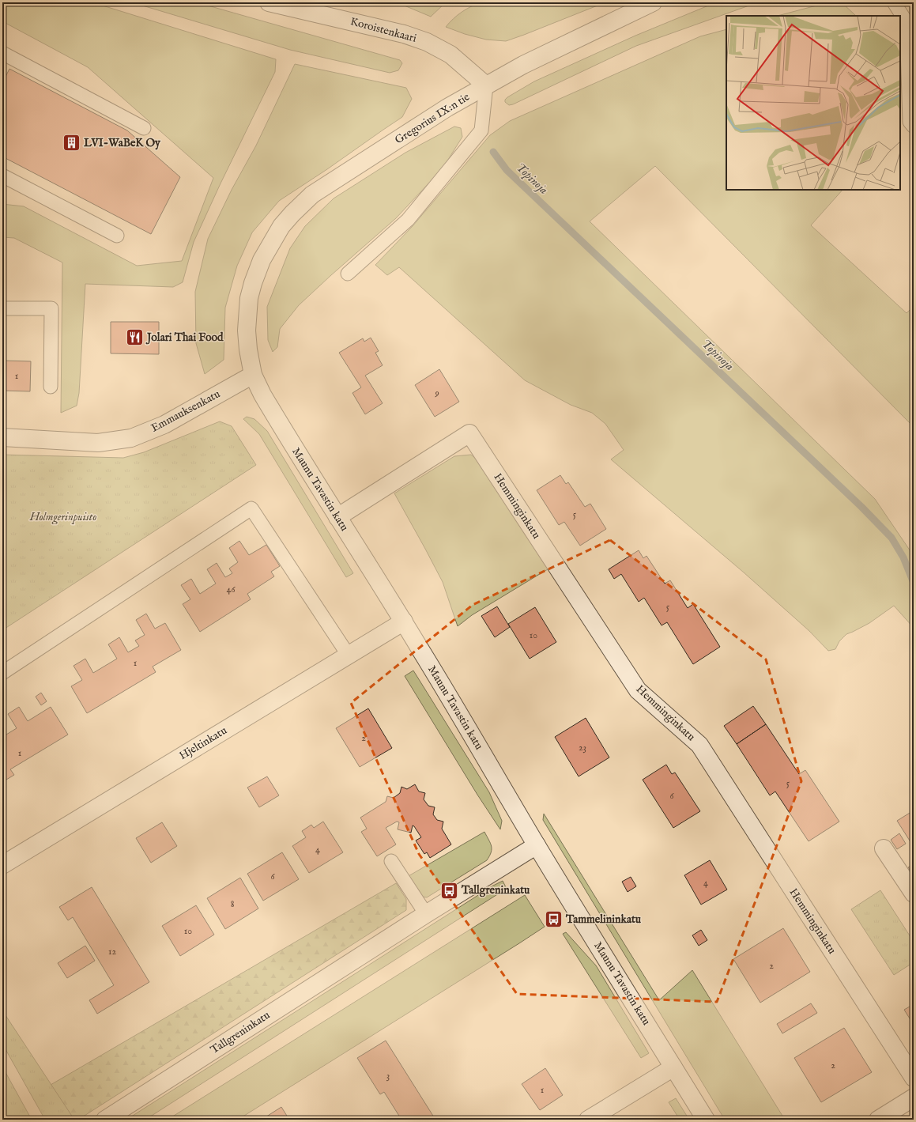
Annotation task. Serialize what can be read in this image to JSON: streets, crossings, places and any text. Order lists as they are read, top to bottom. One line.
{"streets":{"street":["Koroistenkaari","Gregorius IX:n tie","Emmauksenkatu","Maunu Tavastin katu","Hemminginkatu","Hjeltinkatu","Tallgreninkatu"]},"crossings":[["Koroistenkaari","Gregorius IX:n tie"],["Gregorius IX:n tie","Maunu Tavastin katu"],["Emmauksenkatu","Maunu Tavastin katu"],["Maunu Tavastin katu","Hemminginkatu"],["Maunu Tavastin katu","Hjeltinkatu"],["Maunu Tavastin katu","Tallgreninkatu"]],"water":["Topinoja"],"parks":["Holmgerinpuisto"],"places":{"building":["LVI-WaBeK Oy"],"restaurant":["Jolari Thai Food"],"bus stop":["Tallgreninkatu","Tammelininkatu"]},"house_numbers":["1","9","5","46","5","10","1","2","23","1","5","6","4","6","4","8","10","12","2","2","3","1"]}
